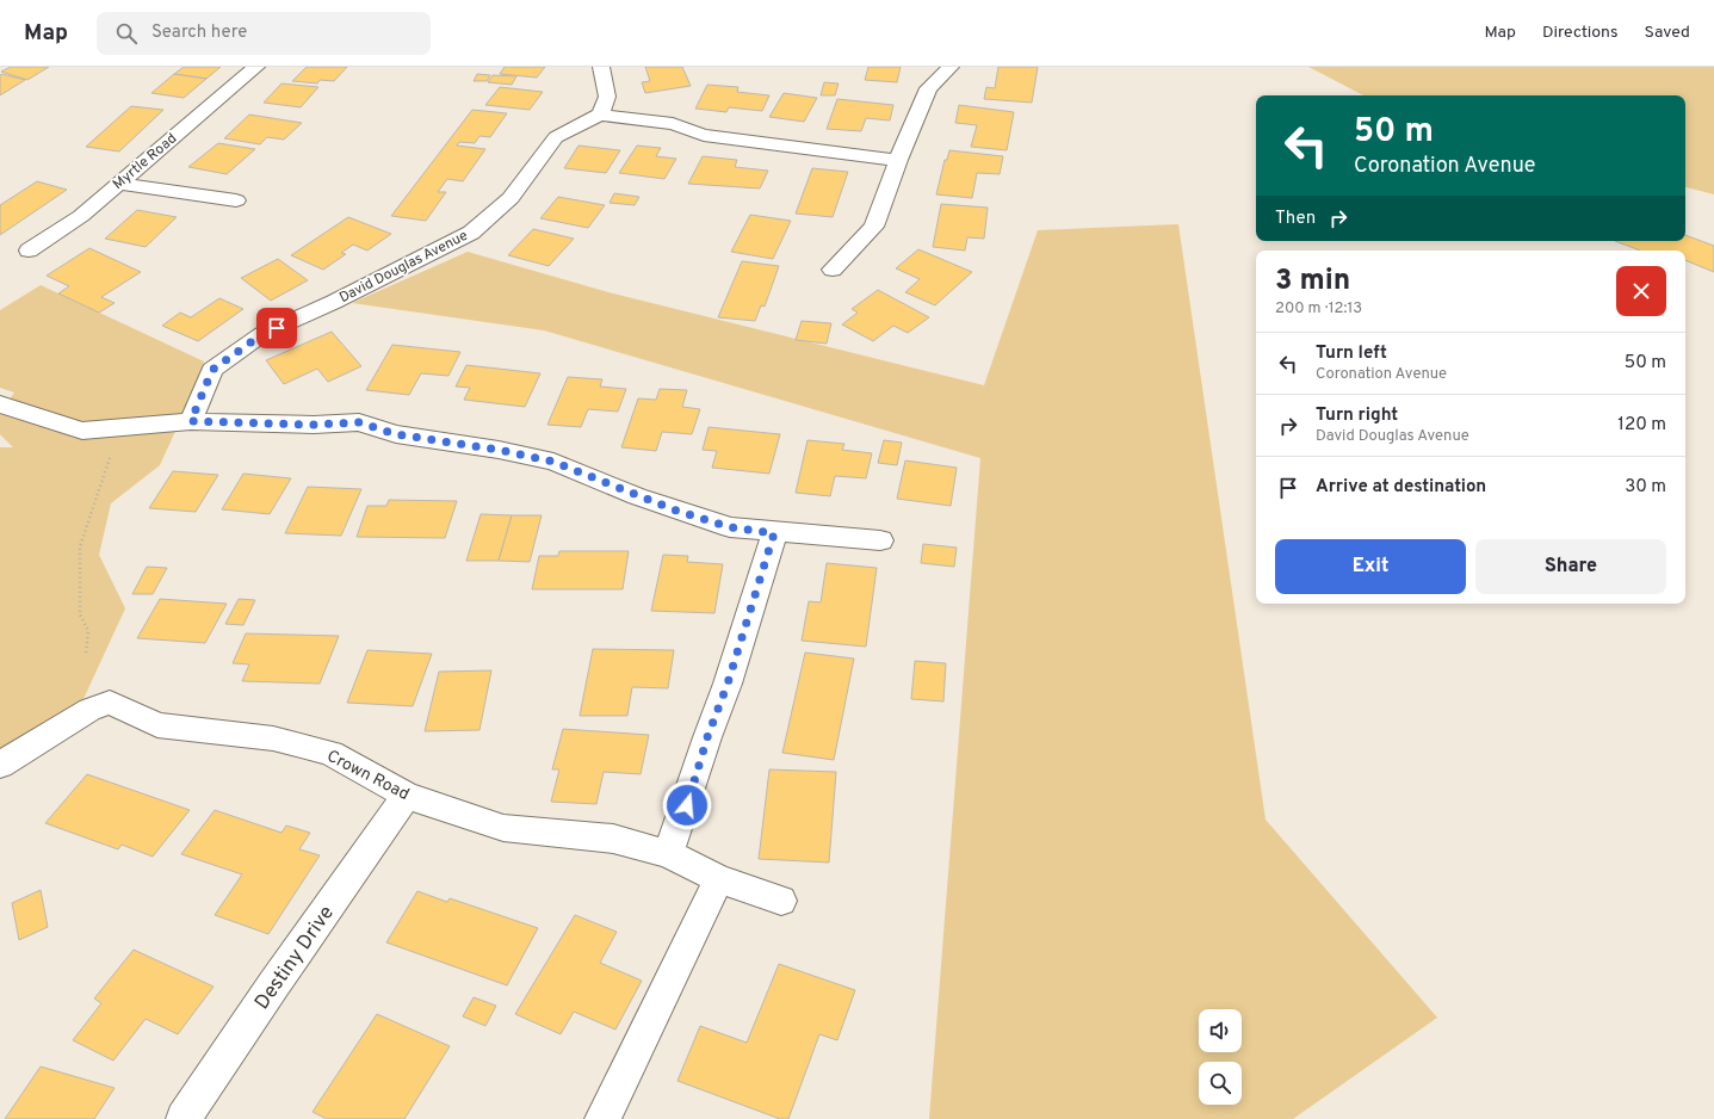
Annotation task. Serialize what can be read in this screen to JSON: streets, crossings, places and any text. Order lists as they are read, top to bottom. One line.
{"streets":{"street":["Myrtle Road","David Douglas Avenue","Crown Road","Destiny Drive"]},"crossings":[["Crown Road","Destiny Drive"]],"page":{"header":"Map","search":"Search here","nav":["Map","Directions","Saved"],"turn":["50 m","Coronation Avenue"],"then":"Then","heading":["3 min","200 m · 12:13"],"list":[{"name":"Turn left","note":"Coronation Avenue","value":"50 m"},{"name":"Turn right","note":"David Douglas Avenue","value":"120 m"},{"name":"Arrive at destination","value":"30 m"}],"buttons":["Exit","Share"]}}
